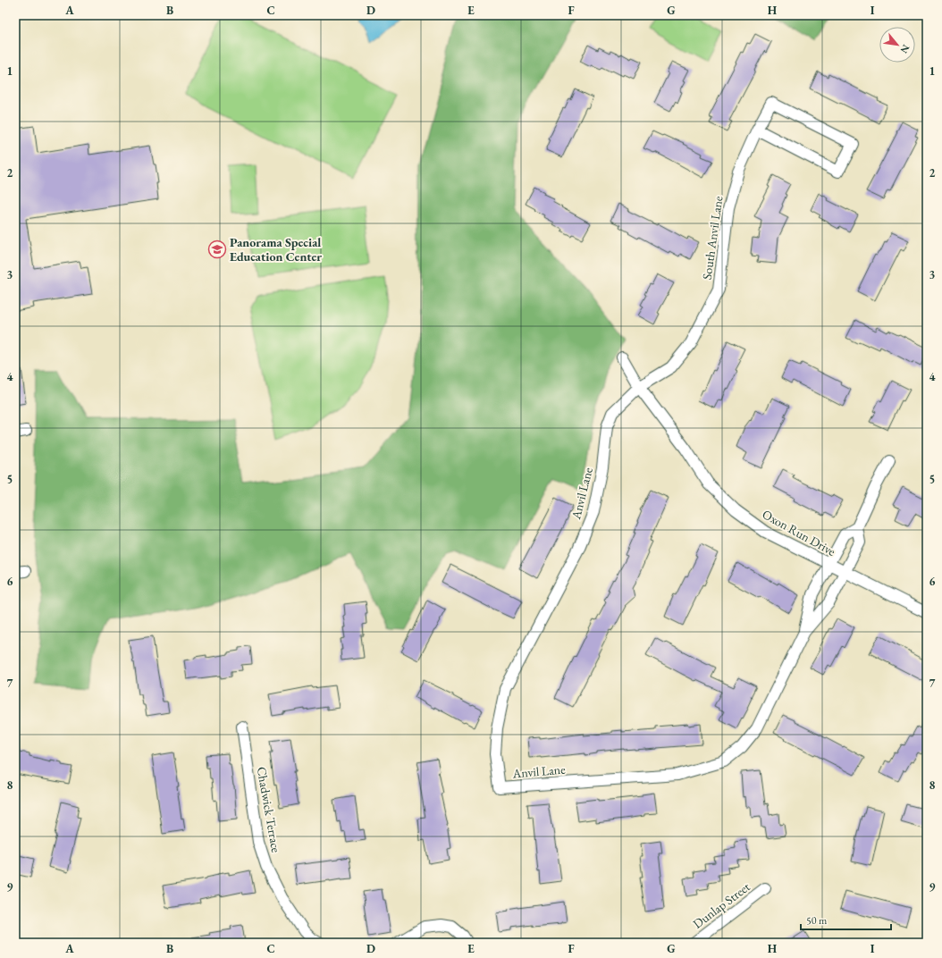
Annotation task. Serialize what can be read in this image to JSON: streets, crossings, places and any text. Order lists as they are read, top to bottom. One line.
{"streets":{"street":["South Anvil Lane","Anvil Lane","Oxon Run Drive","Chadwick Terrace","Dunlap Street"]},"crossings":[["South Anvil Lane","Anvil Lane"],["South Anvil Lane","Oxon Run Drive"],["Anvil Lane","Oxon Run Drive"]],"places":{"school or university":["Panorama Special Education Center"]},"scale_bar":"50 m","north":"bottom right","grid":{"columns":["A","B","C","D","E","F","G","H","I"],"rows":["1","2","3","4","5","6","7","8","9"]}}
